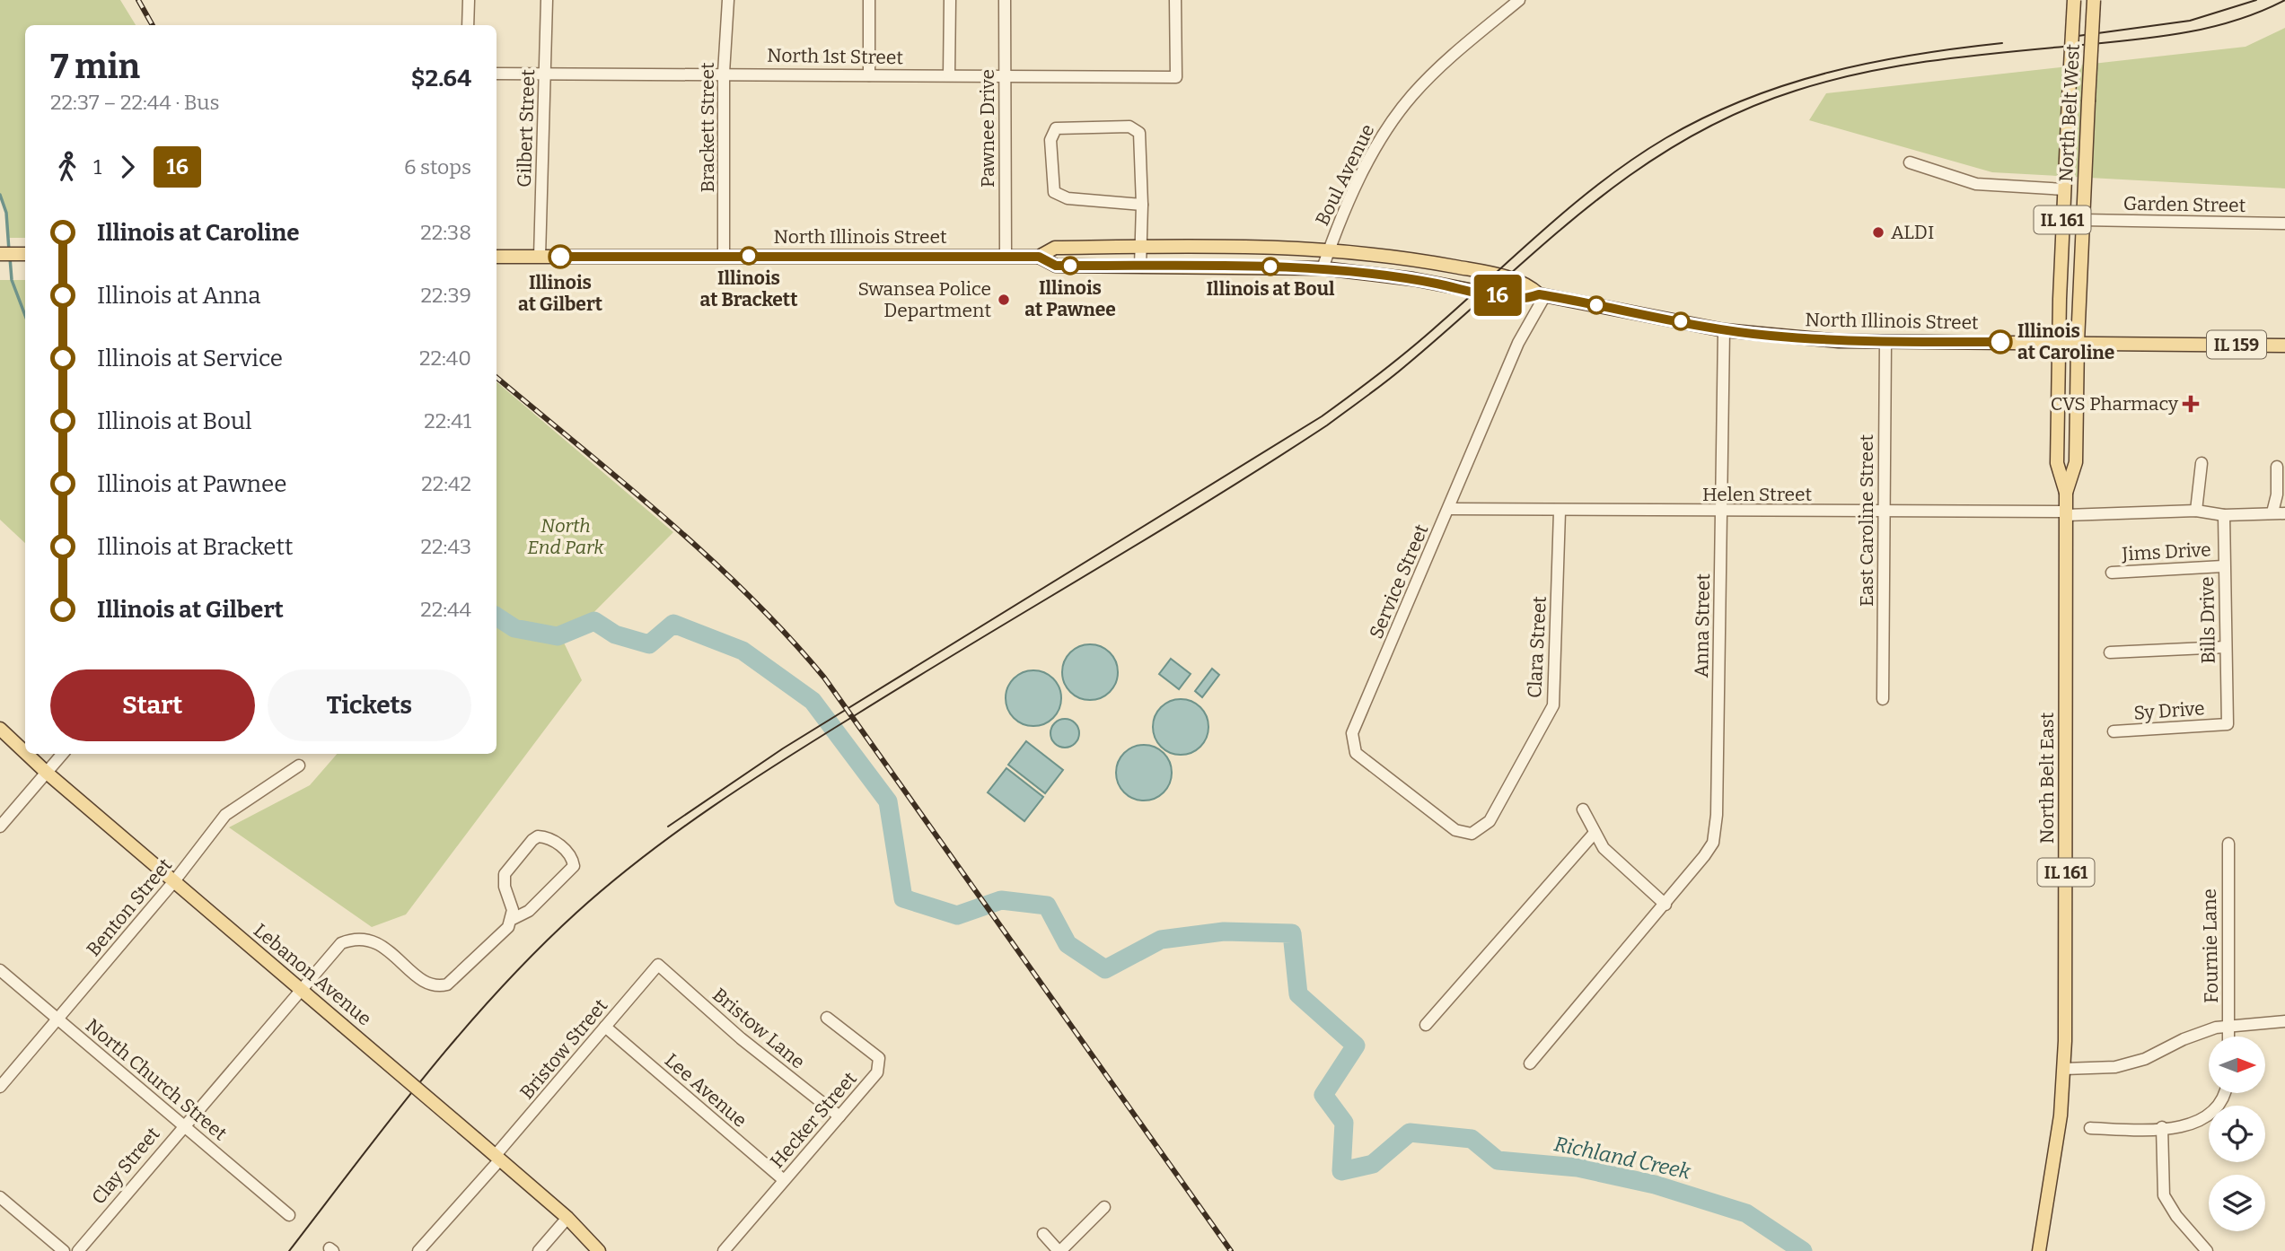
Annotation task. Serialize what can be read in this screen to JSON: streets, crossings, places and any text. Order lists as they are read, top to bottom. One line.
{"streets":{"main road":["North Belt West","IL 161","North Illinois Street","IL 159","North Belt East","Lebanon Avenue"],"street":["North 1st Street","Brackett Street","Gilbert Street","Pawnee Drive","Boul Avenue","Garden Street","Helen Street","East Caroline Street","Jims Drive","Service Street","Bills Drive","Anna Street","Clara Street","Sy Drive","Benton Street","Fournie Lane","Bristow Lane","Bristow Street","North Church Street","Lee Avenue","Hecker Street","Clay Street"]},"crossings":[["North 1st Street","Brackett Street"],["North 1st Street","Gilbert Street"],["North 1st Street","Pawnee Drive"],["North Belt West","Garden Street"],["North Belt West","North Illinois Street"],["North Belt West","North Belt East"],["Brackett Street","North Illinois Street"],["Gilbert Street","North Illinois Street"],["Pawnee Drive","North Illinois Street"],["Boul Avenue","North Illinois Street"],["North Illinois Street","East Caroline Street"],["North Illinois Street","Service Street"],["North Illinois Street","Anna Street"],["North Illinois Street","North Belt East"],["Helen Street","East Caroline Street"],["Helen Street","Service Street"],["Helen Street","Bills Drive"],["Helen Street","Anna Street"],["Helen Street","Clara Street"],["Helen Street","North Belt East"],["Jims Drive","Bills Drive"],["Service Street","Clara Street"],["Bills Drive","Sy Drive"],["Benton Street","Lebanon Avenue"],["Benton Street","North Church Street"],["Lebanon Avenue","Bristow Street"],["Lebanon Avenue","Clay Street"],["Bristow Lane","Bristow Street"],["Bristow Lane","Hecker Street"],["Bristow Street","Lee Avenue"],["North Church Street","Clay Street"],["Lee Avenue","Hecker Street"]],"water":["Richland Creek"],"parks":["North End Park"],"places":{"other":["ALDI","Illinois at Brackett","Illinois at Gilbert","Illinois at Pawnee","Illinois at Boul","Swansea Police Department","Illinois at Caroline"],"health":["CVS Pharmacy"]},"lines":["bus line 16"],"north":"right","page":{"on_map":"16","heading":["7 min","22:37 – 22:44 · Bus","$2.64"],"legs":["1","16","6 stops"],"list":[{"name":"Illinois at Caroline","value":"22:38"},{"name":"Illinois at Anna","value":"22:39"},{"name":"Illinois at Service","value":"22:40"},{"name":"Illinois at Boul","value":"22:41"},{"name":"Illinois at Pawnee","value":"22:42"},{"name":"Illinois at Brackett","value":"22:43"},{"name":"Illinois at Gilbert","value":"22:44"}],"buttons":["Start","Tickets"]}}
